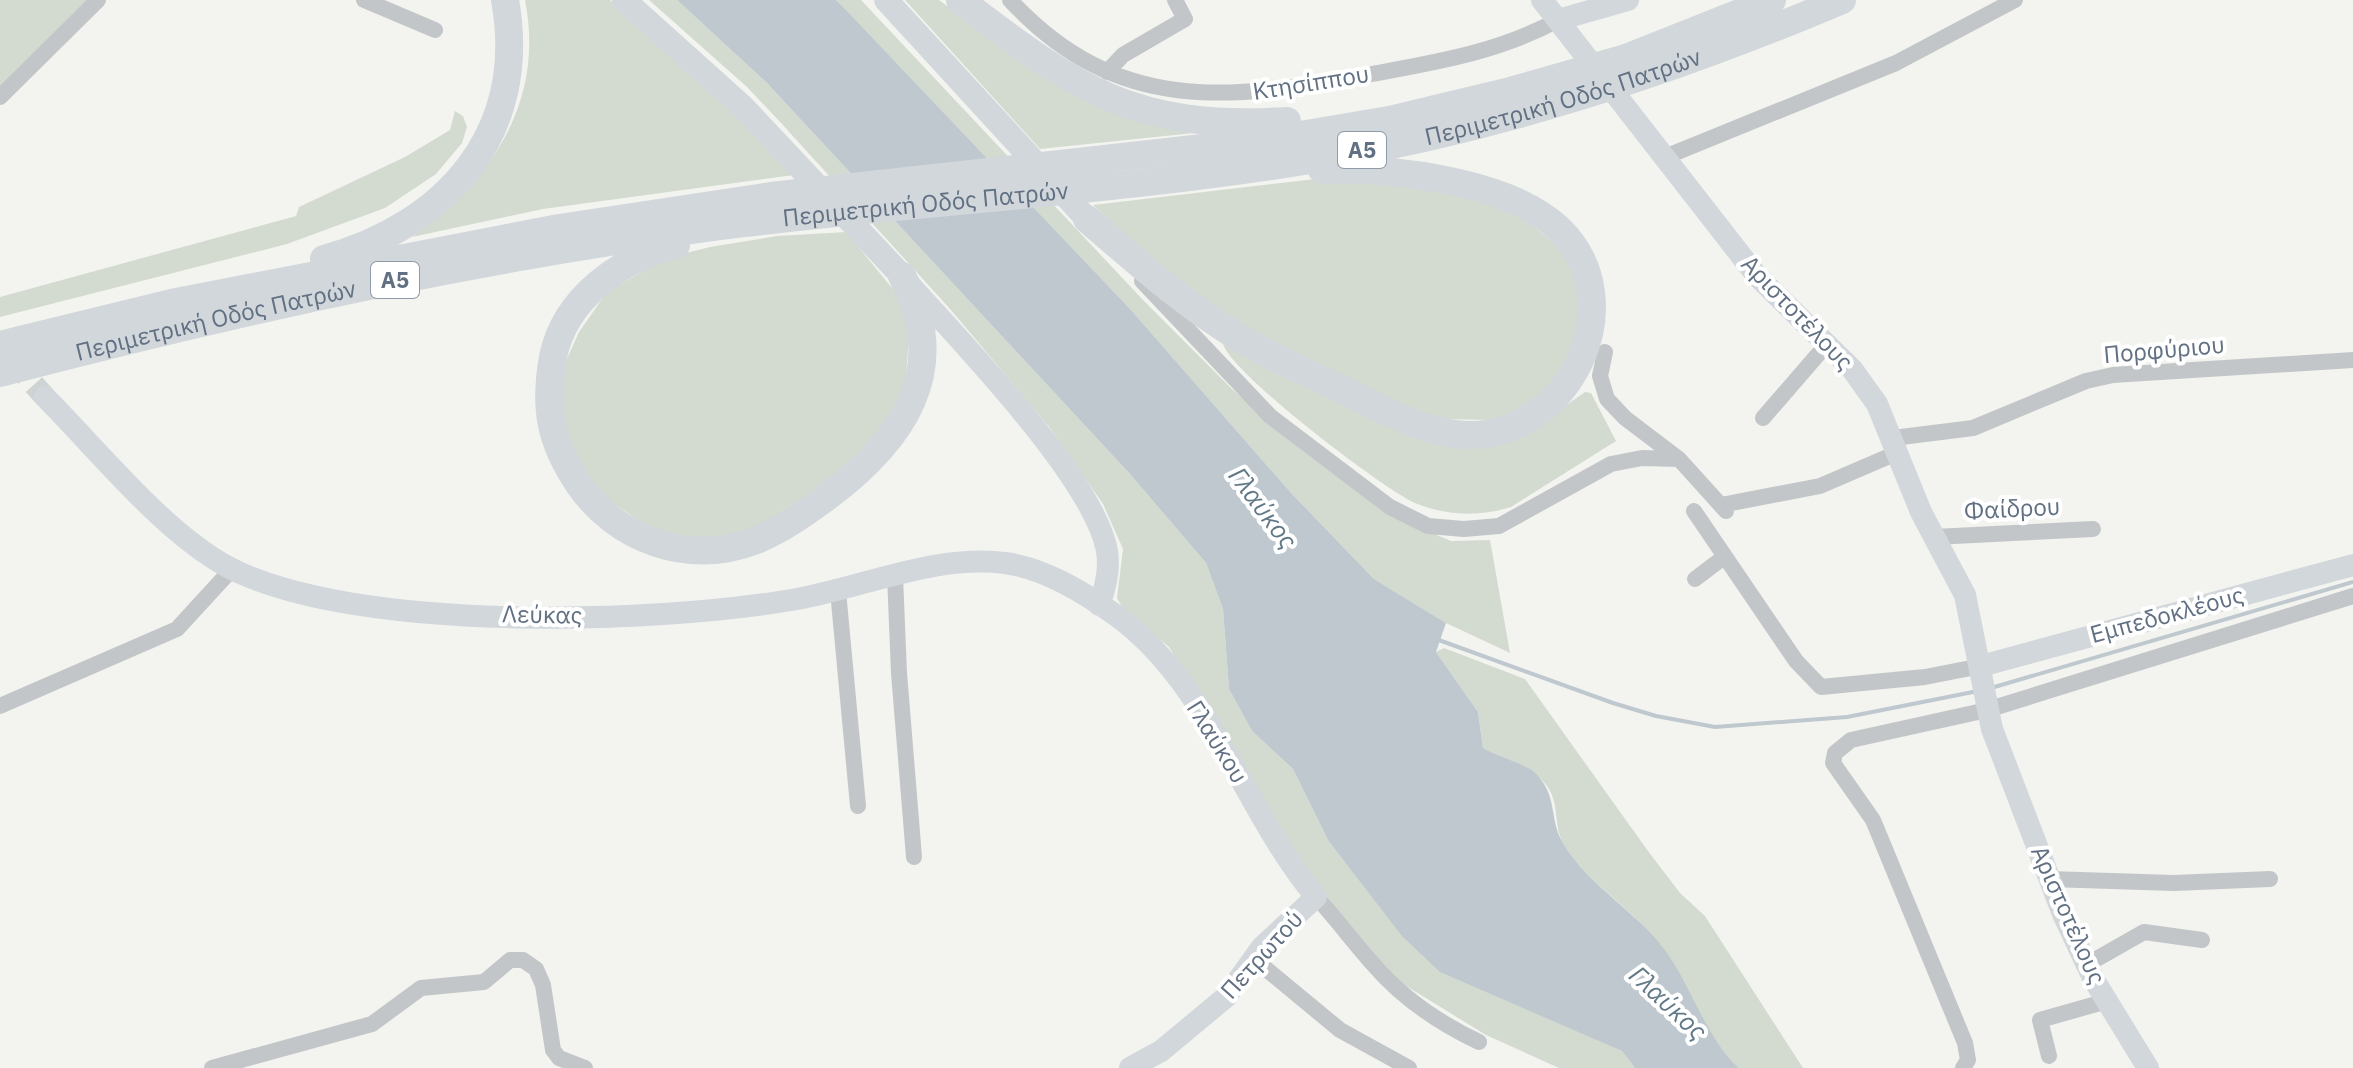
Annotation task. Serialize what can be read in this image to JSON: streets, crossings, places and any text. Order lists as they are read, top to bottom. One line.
{"streets":{"highway":["Περιμετρική Οδός Πατρών","Α5"],"street":["Κτησίππου","Αριστοτέλους","Πορφύριου","Φαίδρου","Λεύκας","Εμπεδοκλέους","Γλαύκου","Πετρωτού"]},"crossings":[["Κτησίππου","Αριστοτέλους"],["Αριστοτέλους","Πορφύριου"],["Αριστοτέλους","Φαίδρου"],["Αριστοτέλους","Εμπεδοκλέους"],["Λεύκας","Γλαύκου"],["Γλαύκου","Πετρωτού"]],"water":["Γλαύκος"]}
